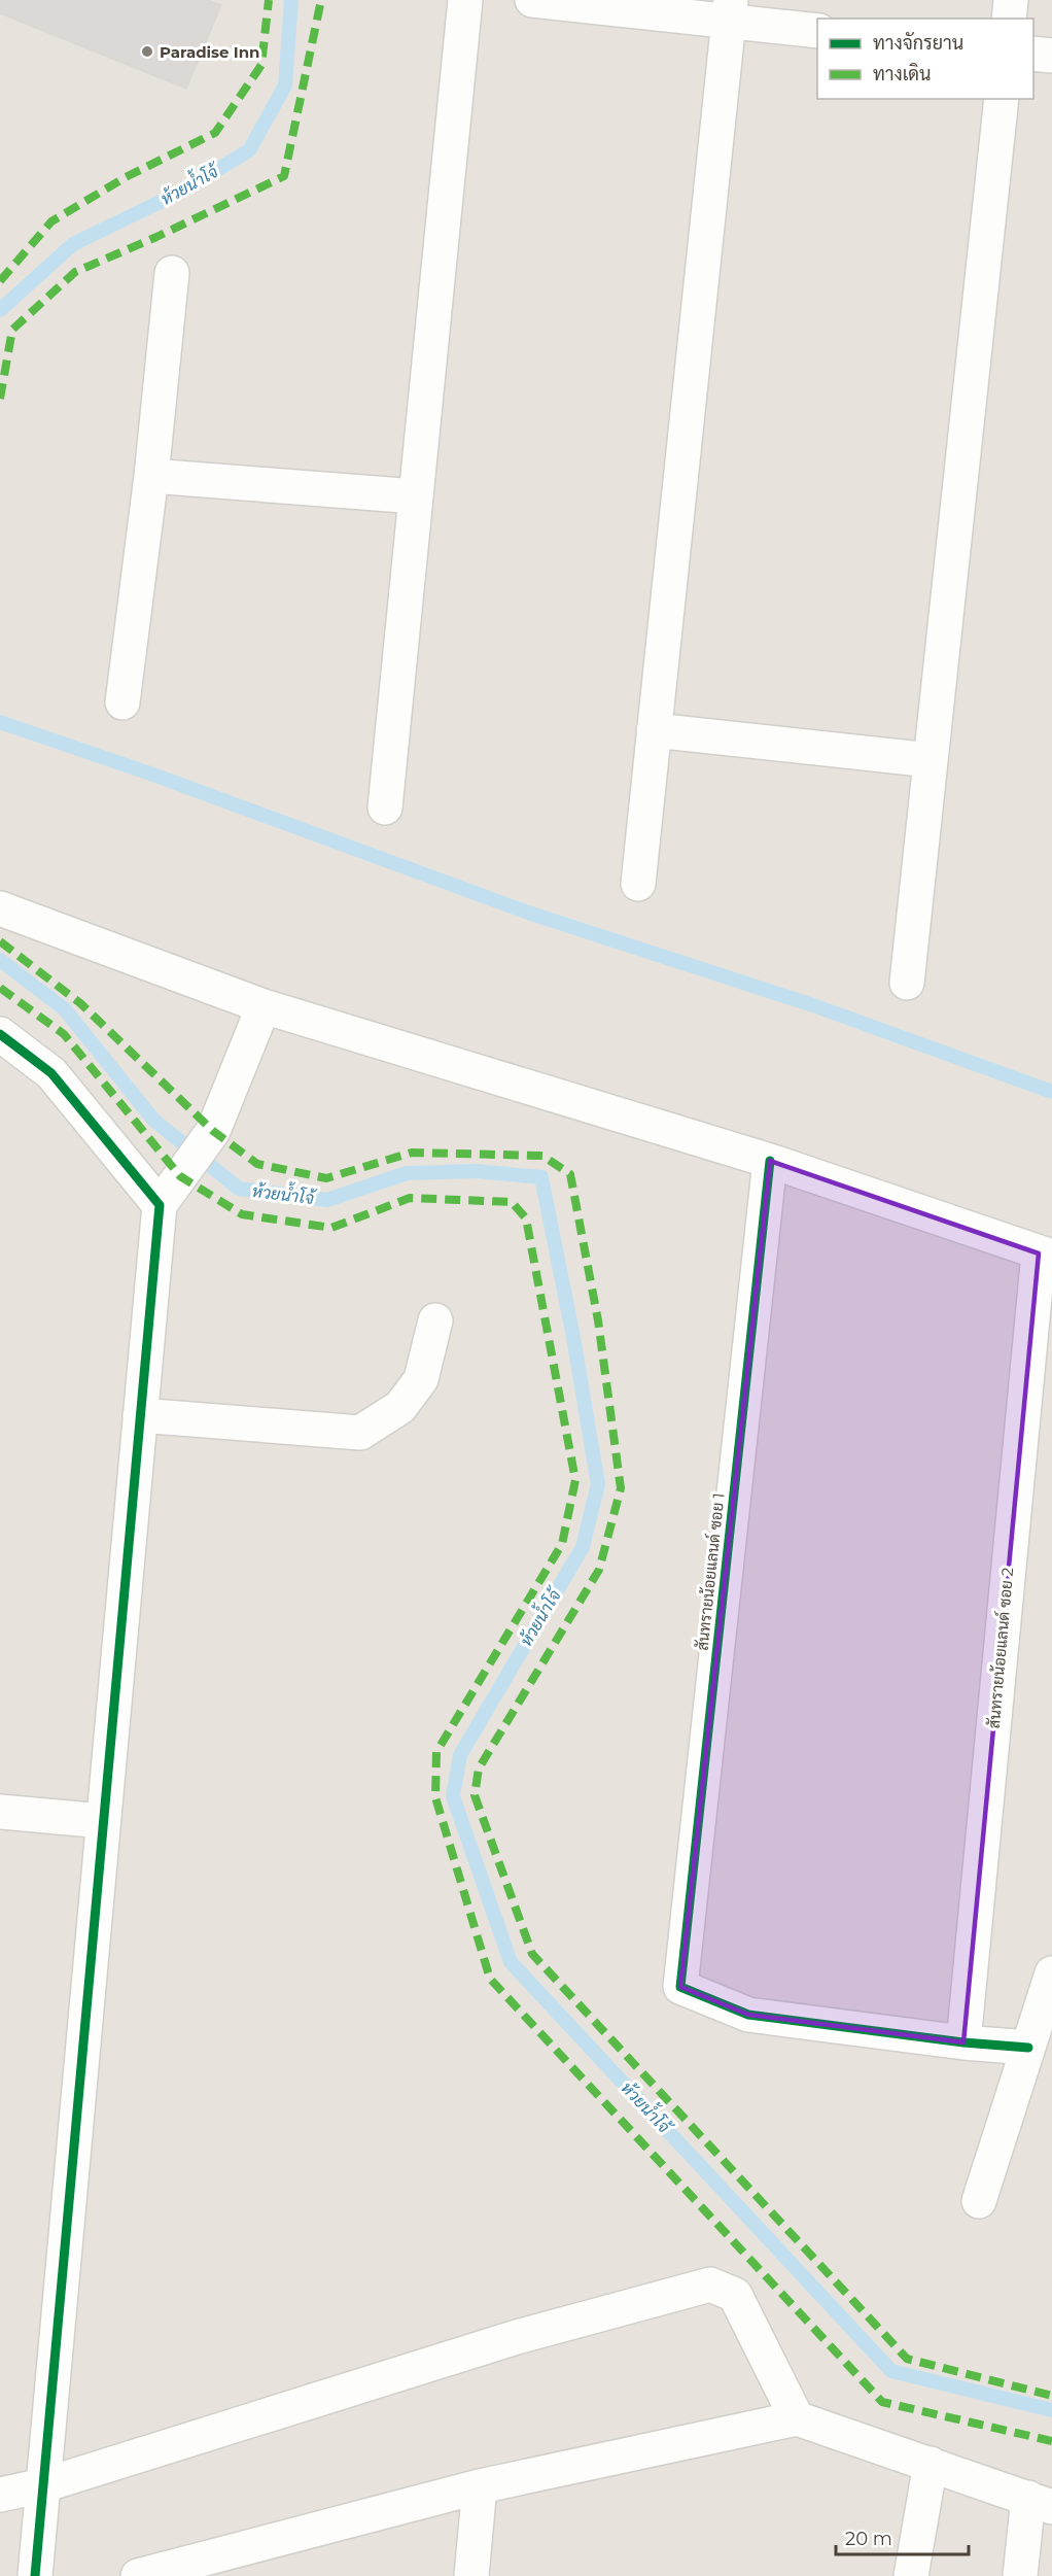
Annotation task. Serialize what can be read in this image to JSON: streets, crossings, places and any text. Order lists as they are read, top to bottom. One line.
{"streets":{"street":["สันทรายน้อยแลนด์ ซอย 1","สันทรายน้อยแลนด์ ซอย 2"]},"crossings":[["สันทรายน้อยแลนด์ ซอย 1","สันทรายน้อยแลนด์ ซอย 2"]],"water":["ห้วยน้ำโจ้"],"places":["Paradise Inn"],"legend":["ทางจักรยาน","ทางเดิน"],"scale_bar":"20 m"}
